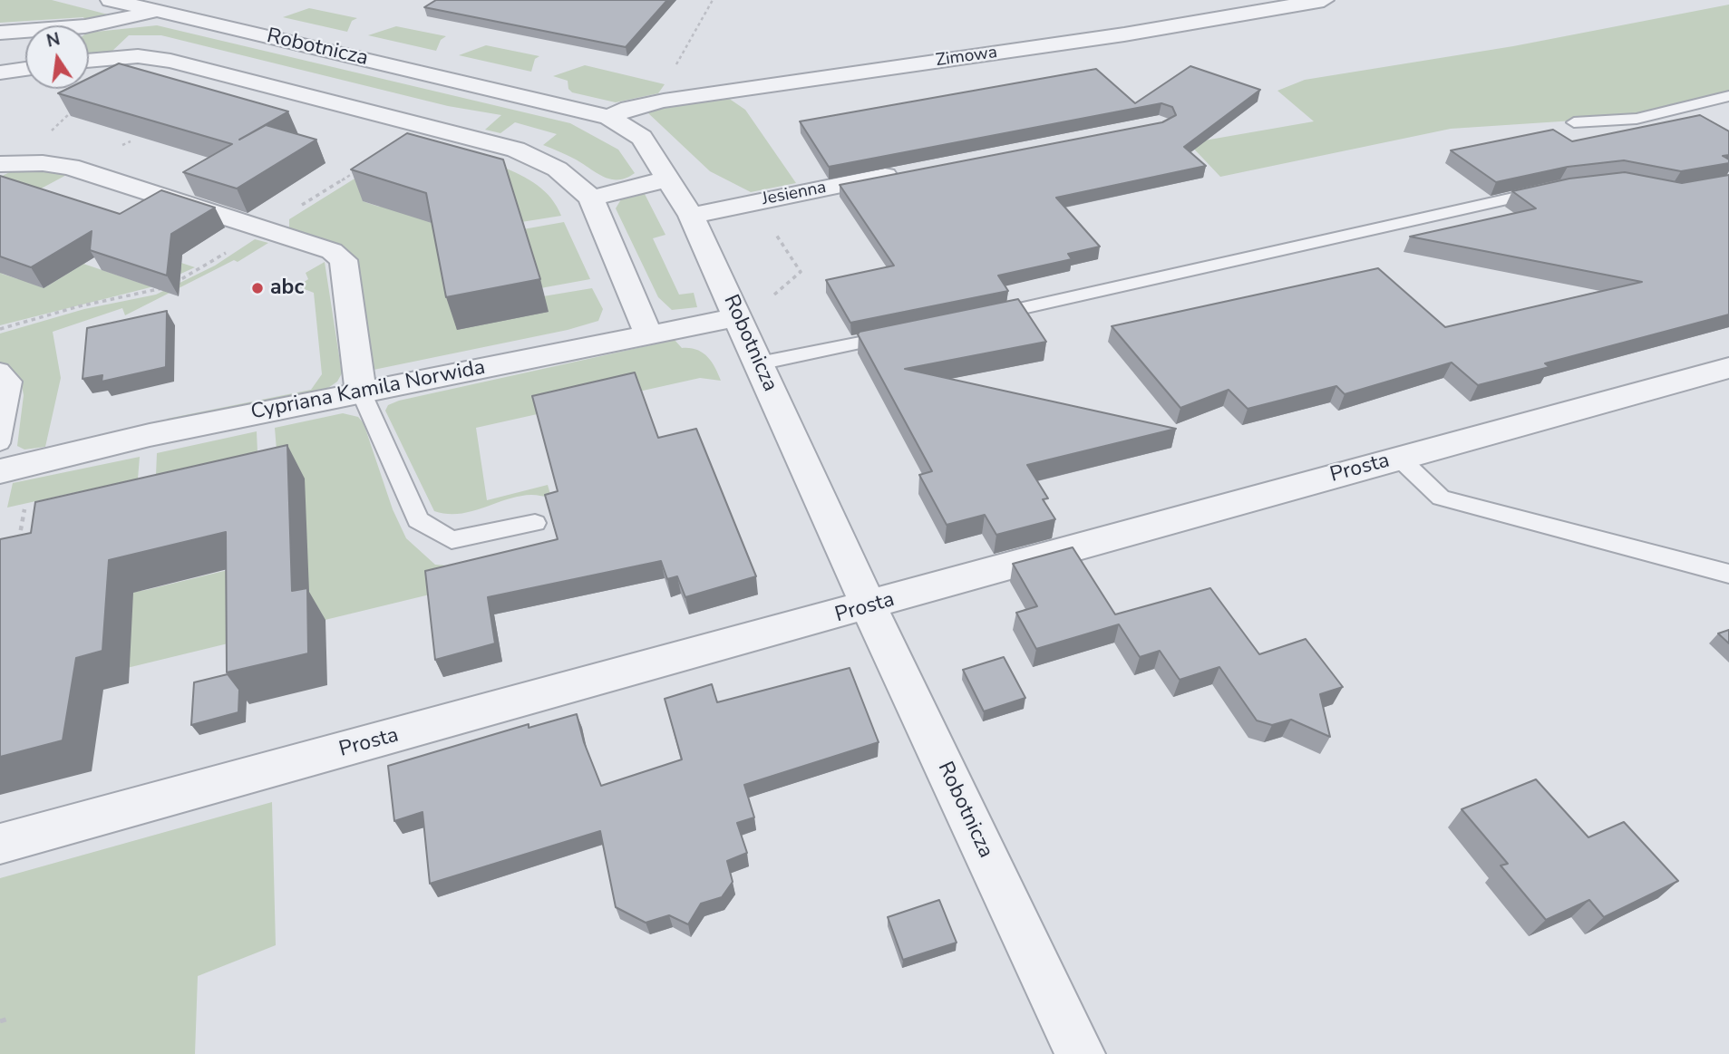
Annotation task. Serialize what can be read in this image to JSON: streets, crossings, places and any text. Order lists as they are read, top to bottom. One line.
{"streets":{"street":["Robotnicza","Zimowa","Jesienna","Cypriana Kamila Norwida","Prosta"]},"crossings":[["Robotnicza","Zimowa"],["Robotnicza","Jesienna"],["Robotnicza","Cypriana Kamila Norwida"],["Robotnicza","Prosta"]],"places":["abc"],"north":"top"}
